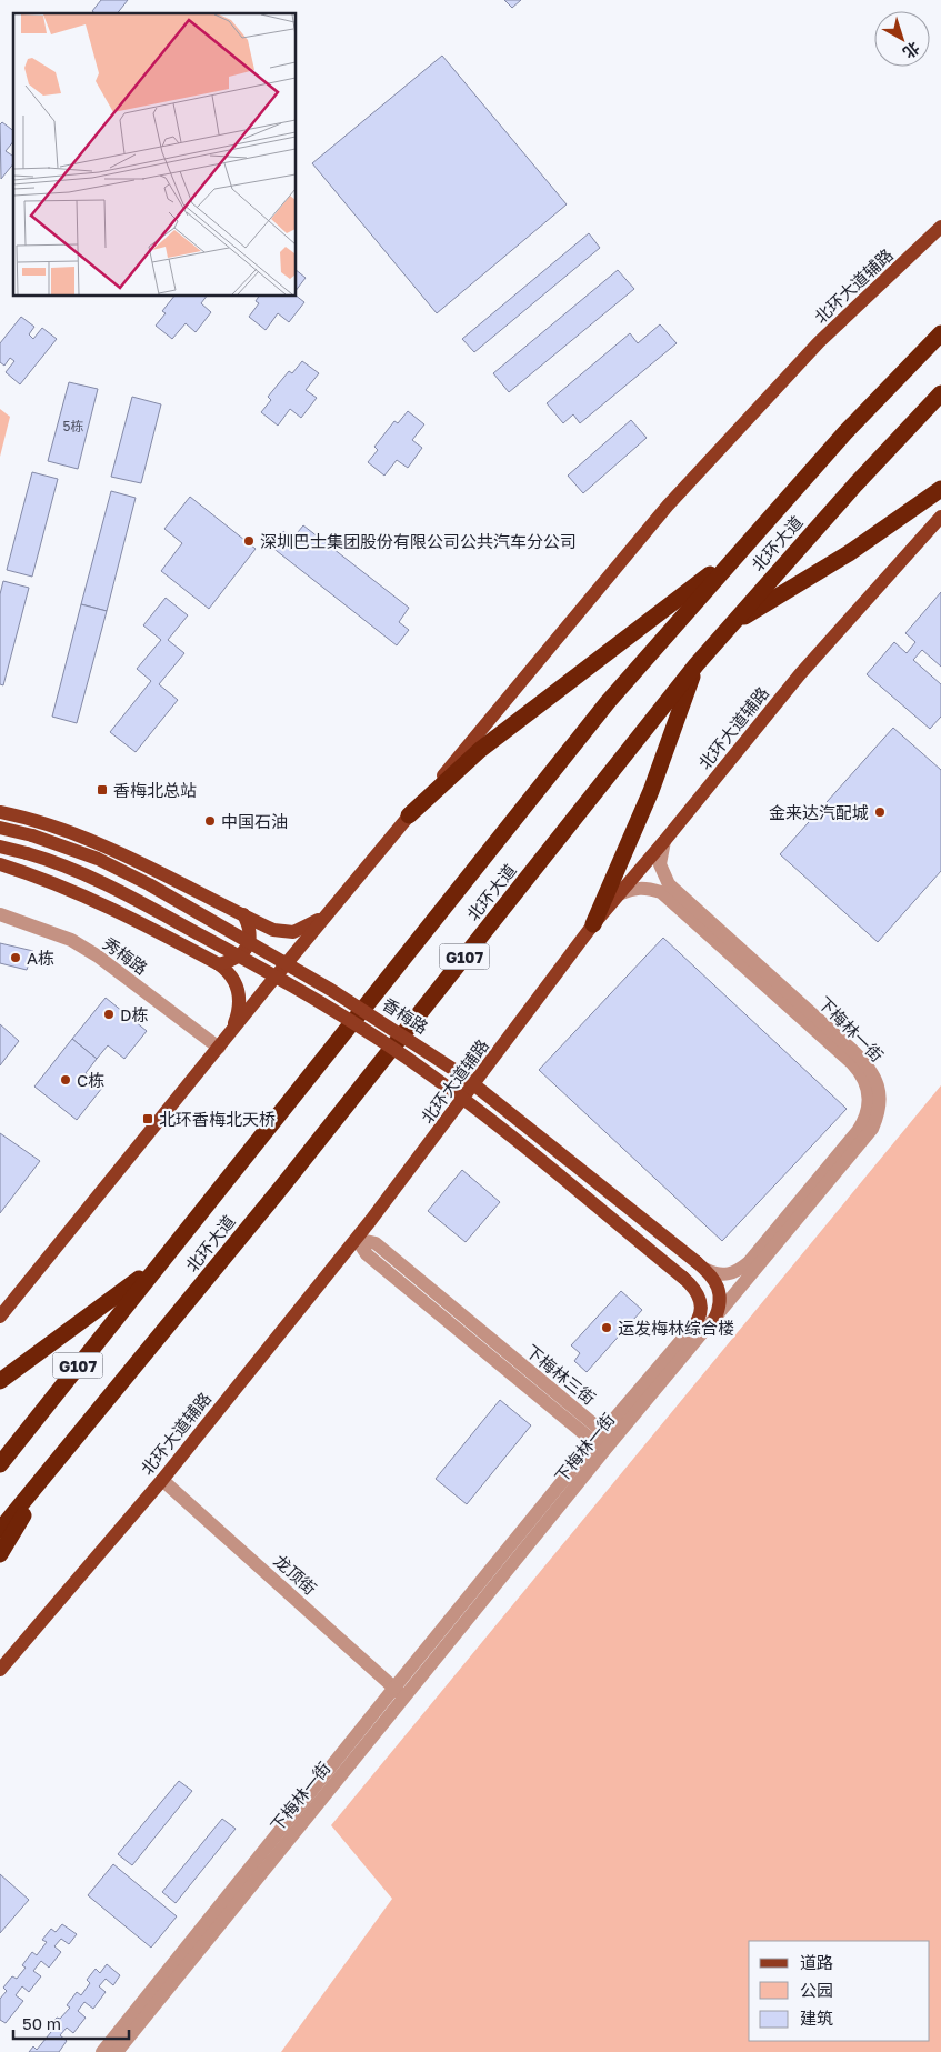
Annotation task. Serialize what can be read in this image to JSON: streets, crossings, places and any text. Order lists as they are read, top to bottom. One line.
{"streets":{"highway":["北环大道","G107"],"main road":["北环大道辅路","香梅路"],"street":["秀梅路","下梅林一街","下梅林三街","龙顶街"]},"crossings":[["北环大道辅路","秀梅路"],["北环大道辅路","下梅林三街"],["北环大道辅路","龙顶街"],["香梅路","下梅林一街"],["下梅林一街","下梅林三街"],["下梅林一街","龙顶街"]],"places":{"other":["深圳巴士集团股份有限公司公共汽车分公司","金来达汽配城","中国石油","A栋","D栋","C栋","运发梅林综合楼"],"transit":["香梅北总站","北环香梅北天桥"]},"house_numbers":["5栋"],"legend":["道路","公园","建筑"],"scale_bar":"50 m","north":"bottom right"}
